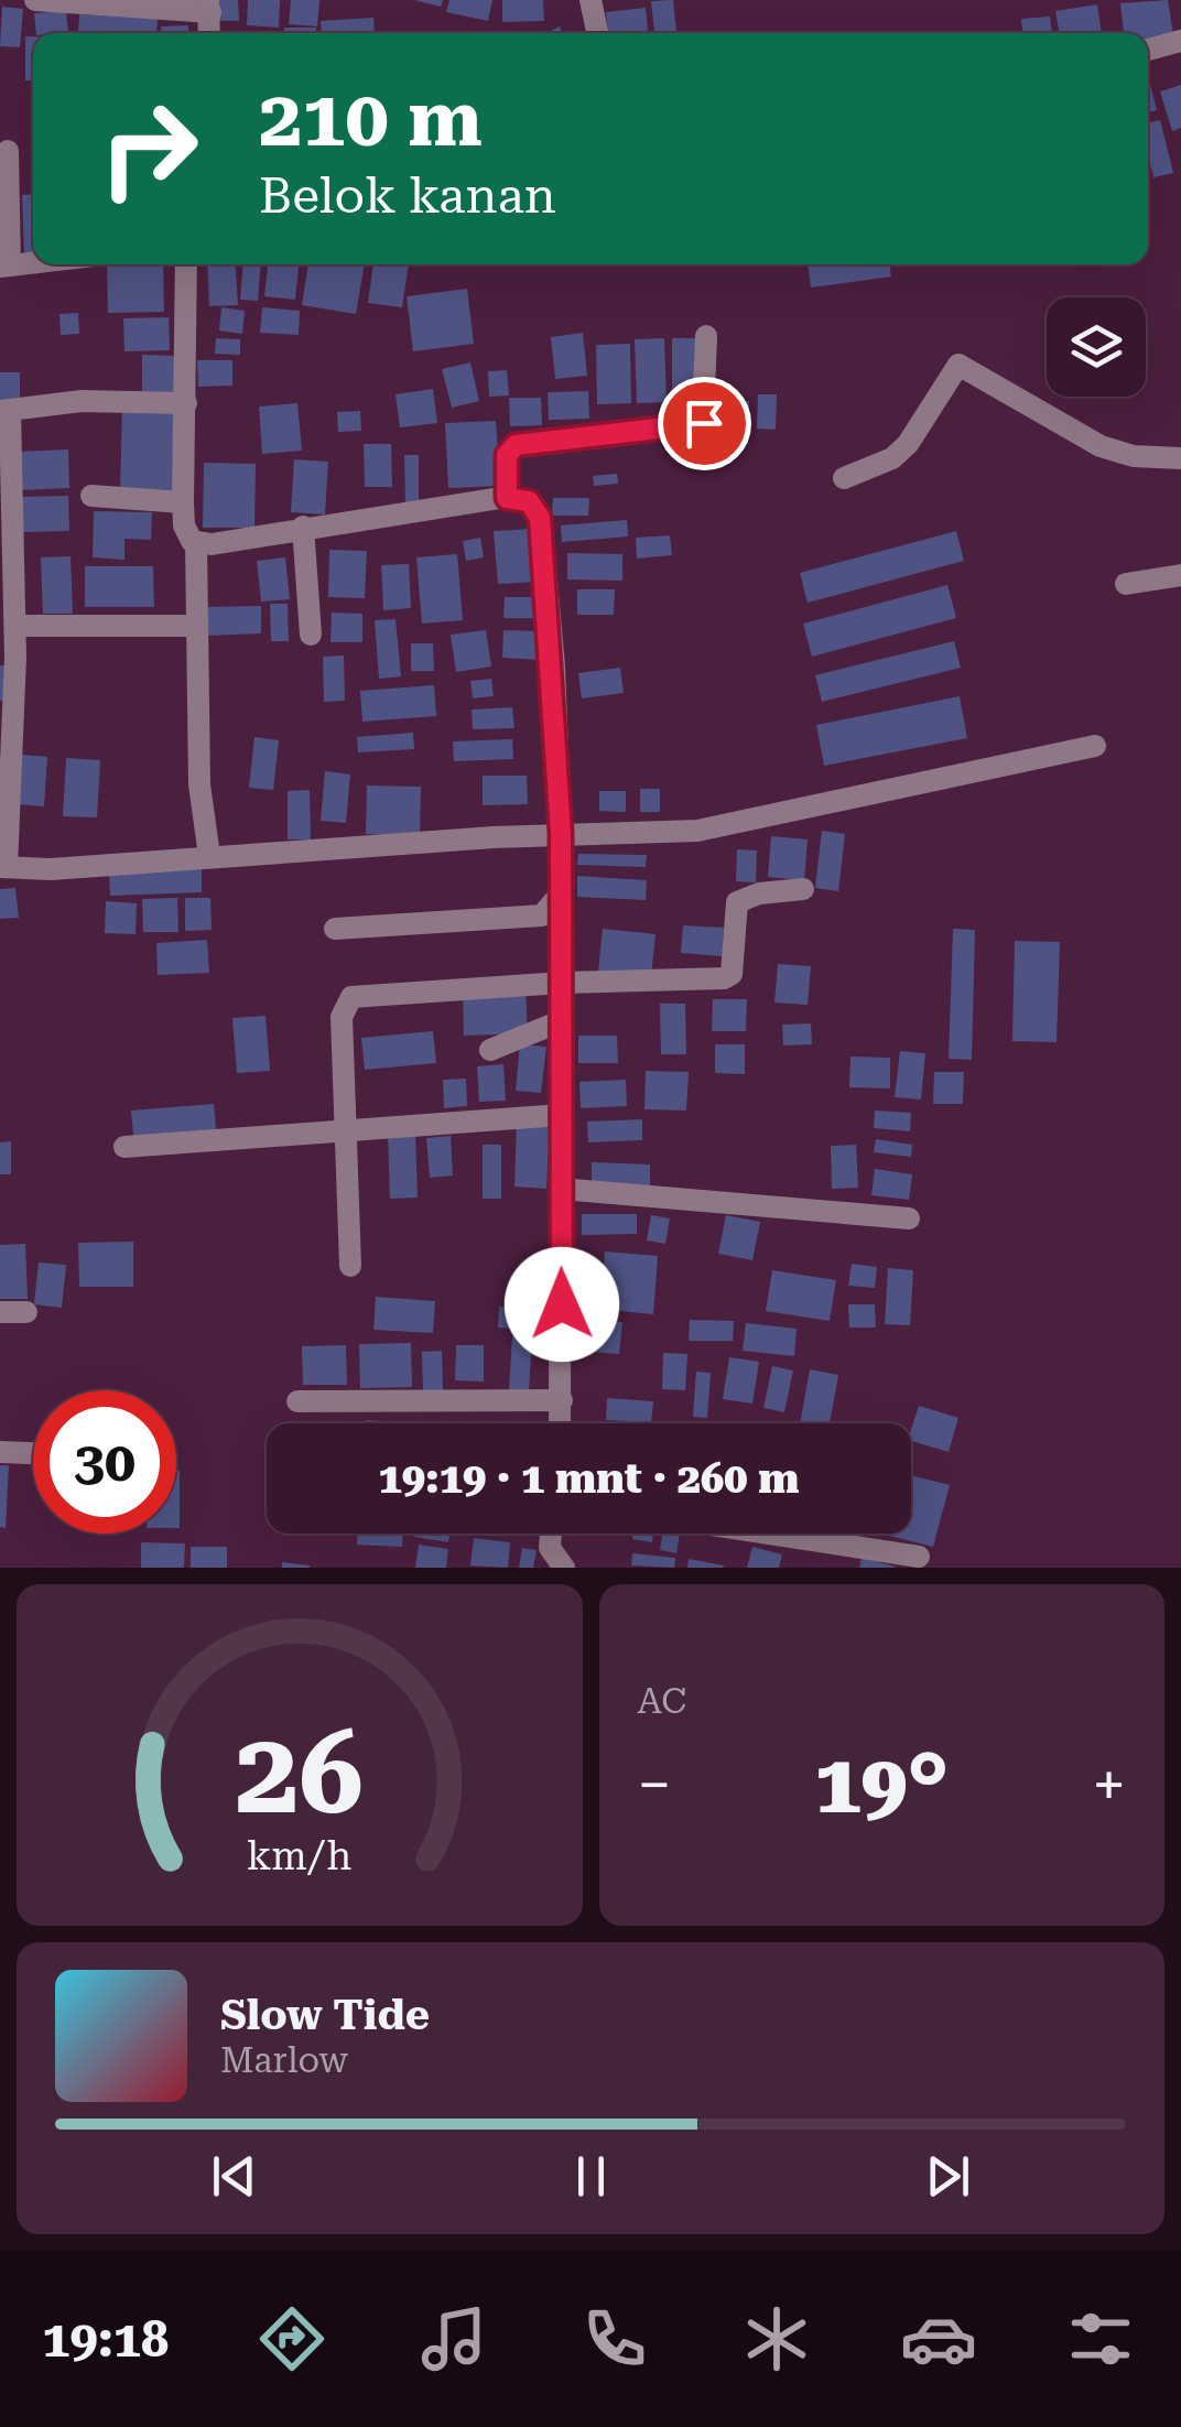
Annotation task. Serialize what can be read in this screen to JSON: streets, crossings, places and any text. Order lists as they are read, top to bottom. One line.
{"page":{"turn":["210 m","Belok kanan"],"limit":"30","trip":"19:19 · 1 mnt · 260 m","tile":"AC","heat":["−","19°","+"],"song":["Slow Tide","Marlow"],"tabs":"19:18","gauge":["26","km/h"]}}
